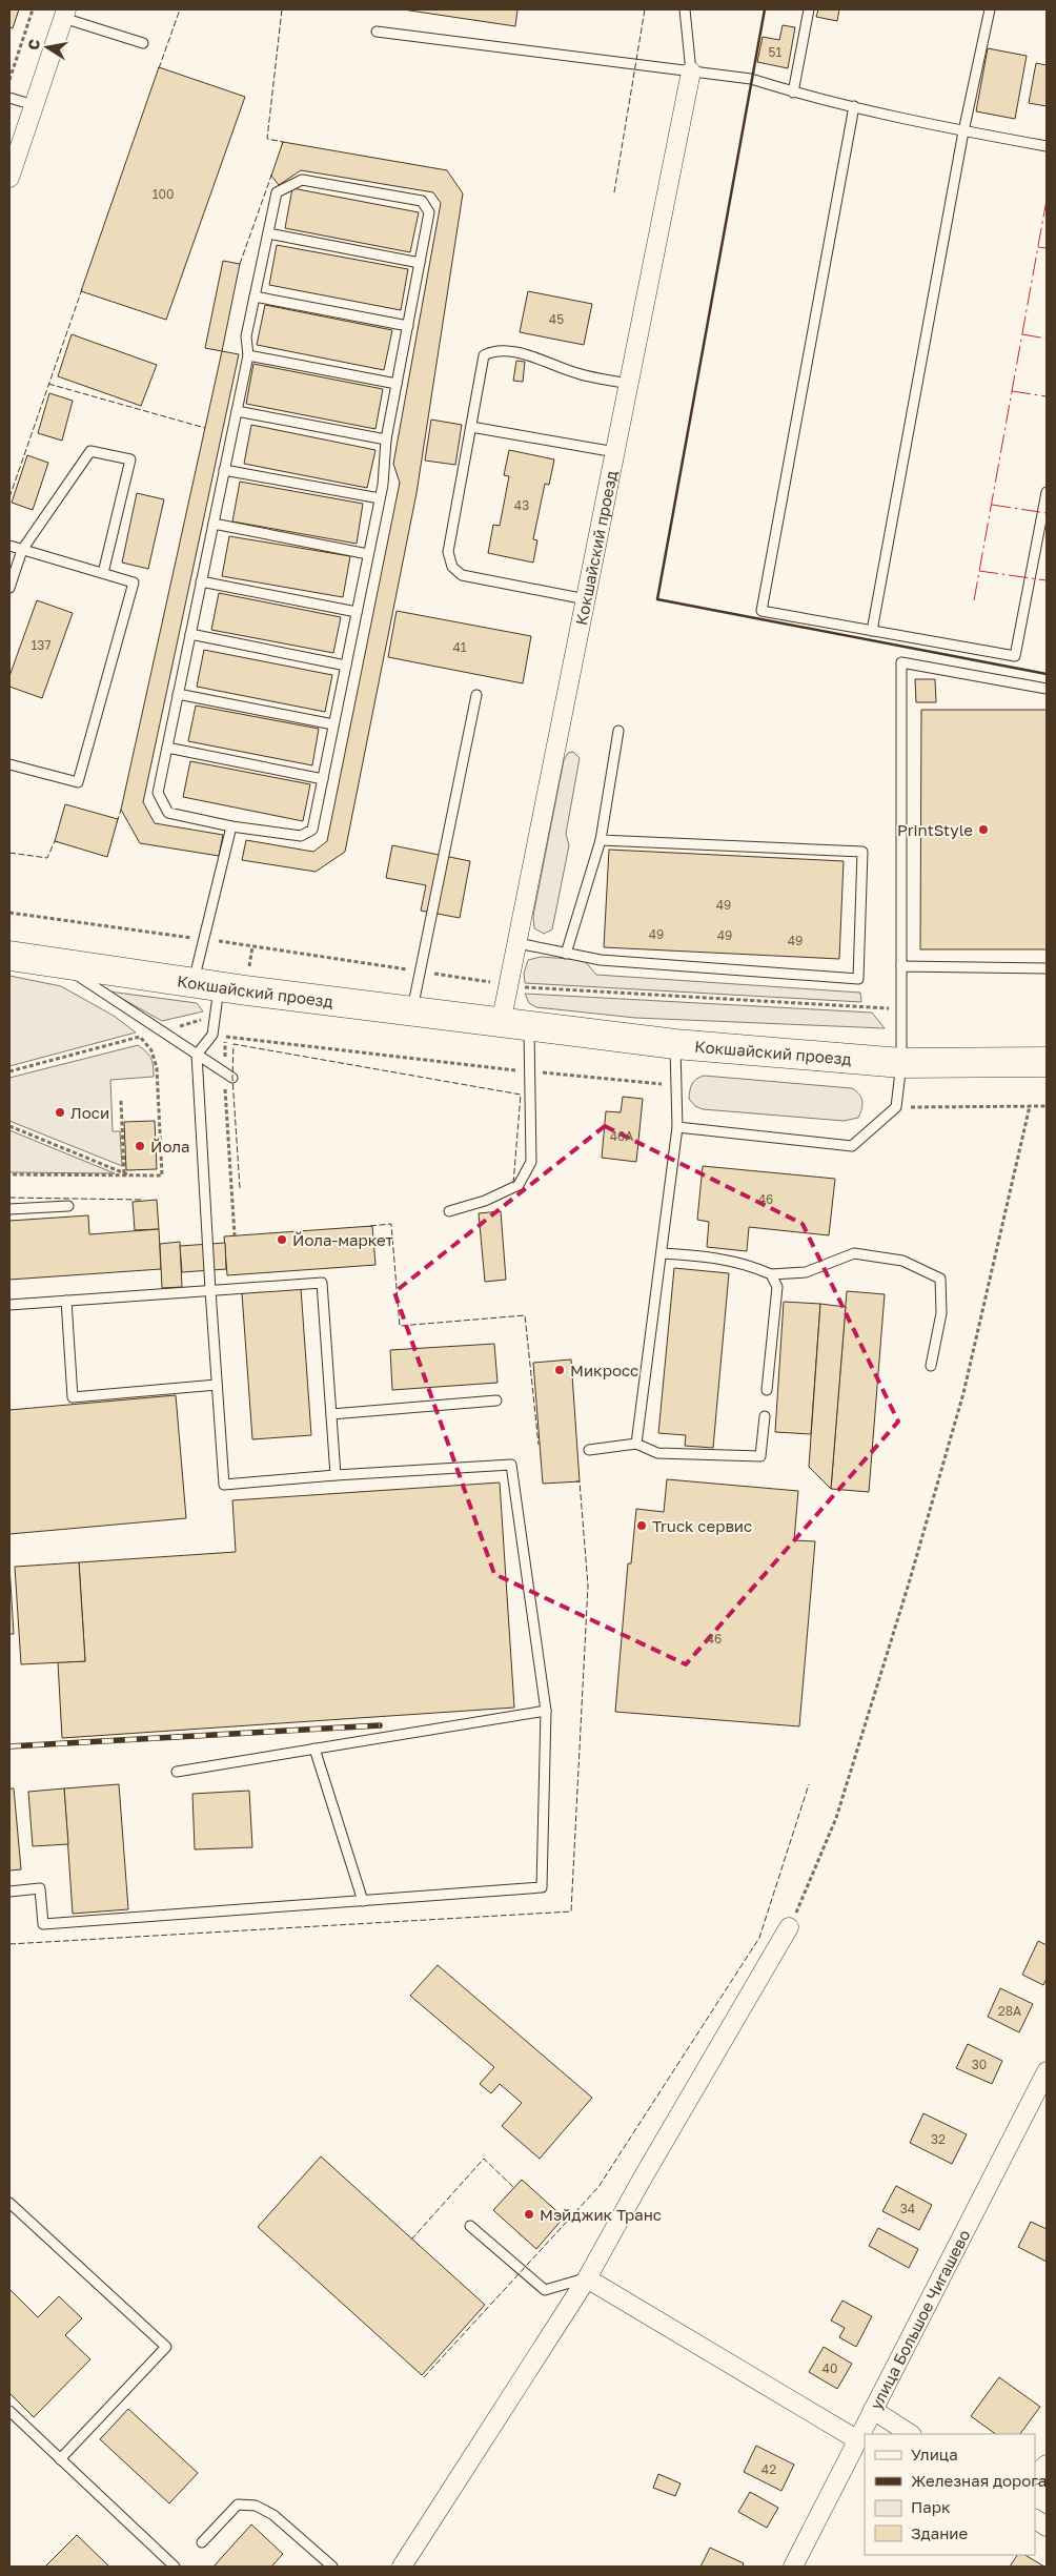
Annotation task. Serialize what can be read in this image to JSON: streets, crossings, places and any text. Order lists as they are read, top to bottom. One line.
{"streets":{"main road":["Кокшайский проезд"],"street":["улица Большое Чигашево"]},"places":["PrintStyle","Лоси","Йола","Йола-маркет","Микросс","Truck сервис","Мэйджик Транс"],"house_numbers":["51","100","45","43","137","41","49","49","49","49","46А","46","46","28А","30","32","34","40","42"],"legend":["Улица","Железная дорога","Парк","Здание"],"north":"left"}
